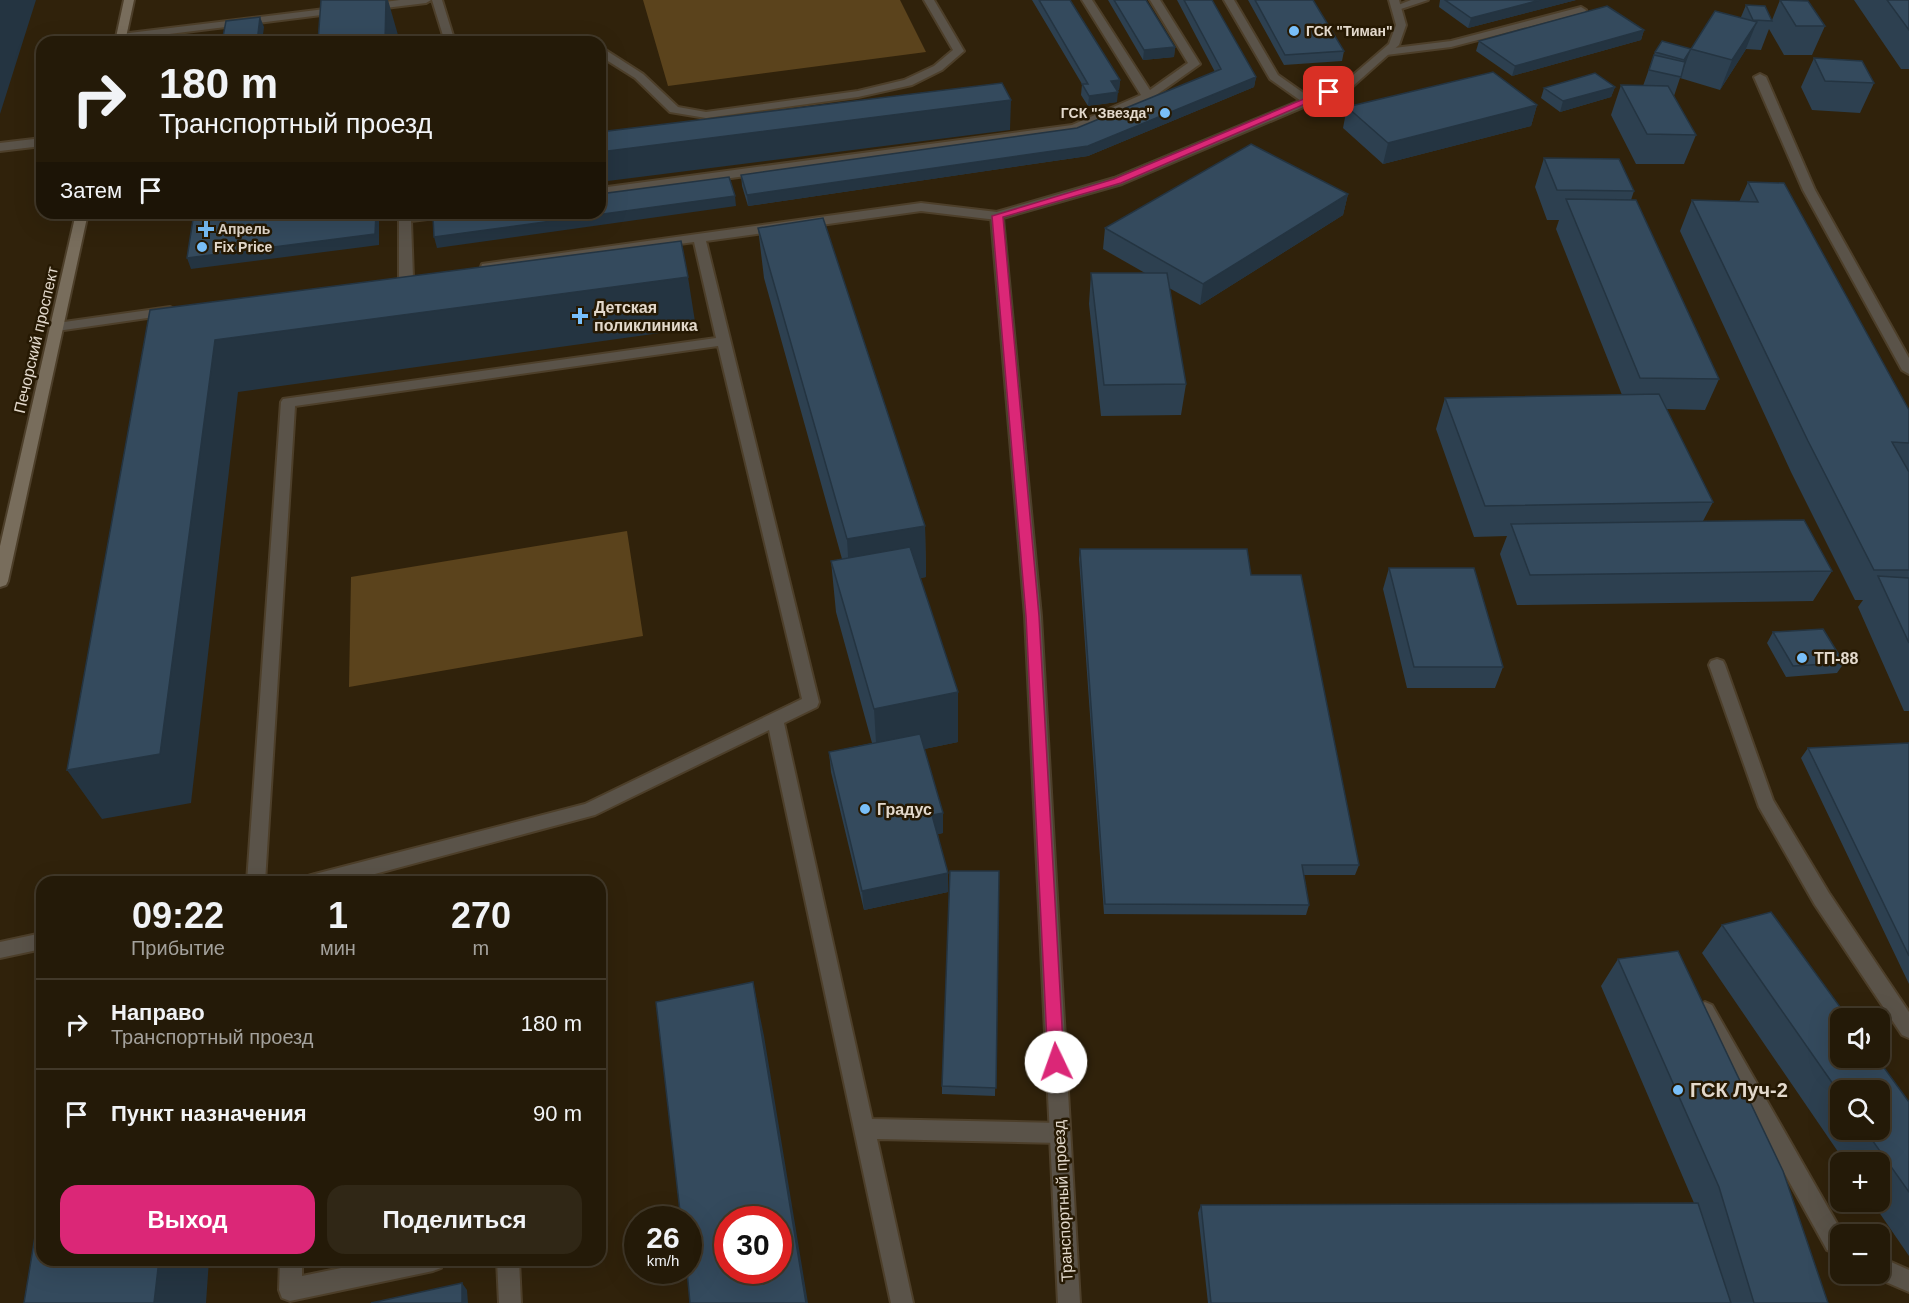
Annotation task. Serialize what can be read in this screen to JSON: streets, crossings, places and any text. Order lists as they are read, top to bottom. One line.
{"streets":{"main road":["Печорский проспект"],"street":["Транспортный проезд"]},"places":{"other":["ГСК \"Тиман\"","ГСК \"Звезда\"","Fix Price","ТП-88","Градус","ГСК Луч-2"],"health":["Апрель","Детская поликлиника"]},"page":{"turn":["180 m","Транспортный проезд"],"then":"Затем","eta":["09:22","Прибытие","1","мин","270","m"],"list":[{"name":"Направо","note":"Транспортный проезд","value":"180 m"},{"name":"Пункт назначения","value":"90 m"}],"map_buttons":["+","−"],"buttons":["Выход","Поделиться"],"speed":"26 km/h","limit":"30"}}
